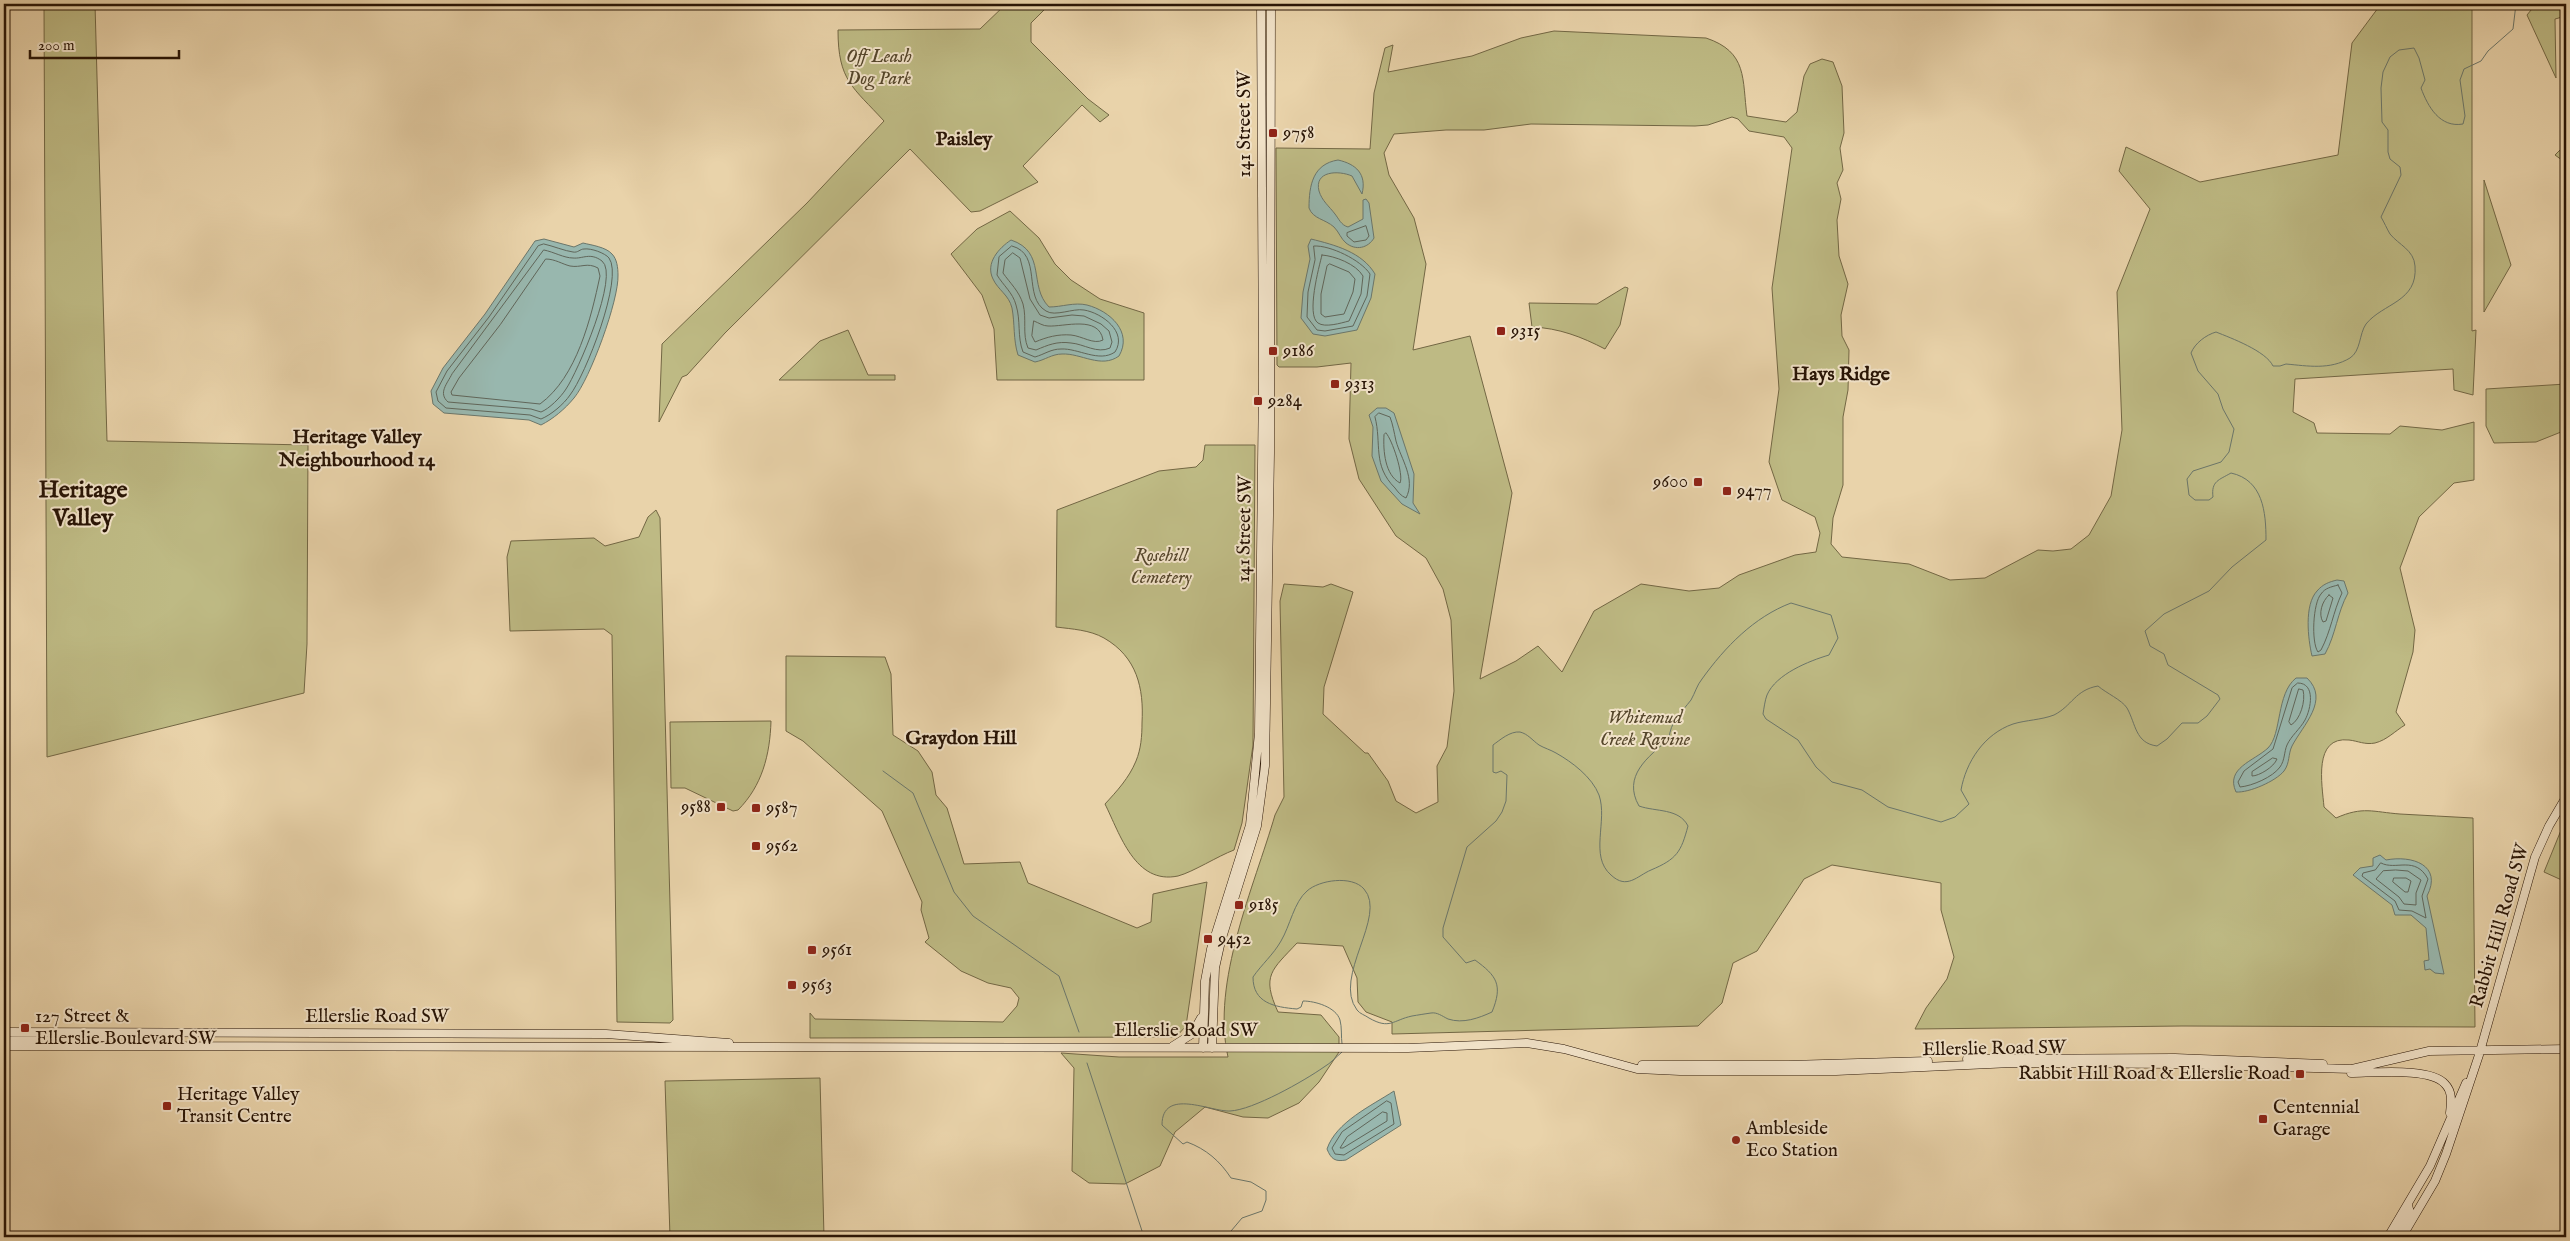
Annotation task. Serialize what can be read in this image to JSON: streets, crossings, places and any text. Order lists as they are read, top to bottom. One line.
{"streets":{"main road":["141 Street SW","Rabbit Hill Road SW","Ellerslie Road SW"]},"crossings":[["141 Street SW","Ellerslie Road SW"],["Rabbit Hill Road SW","Ellerslie Road SW"]],"districts":["Paisley","Hays Ridge","Heritage Valley Neighbourhood 14","Heritage Valley","Graydon Hill"],"parks":["Off Leash Dog Park","Rosehill Cemetery","Whitemud Creek Ravine"],"places":{"transit":["9758","9315","9186","9313","9284","9600","9477","9588","9587","9562","9185","9452","9561","9563","127 Street & Ellerslie Boulevard SW","Rabbit Hill Road & Ellerslie Road","Heritage Valley Transit Centre","Centennial Garage"],"other":["Ambleside Eco Station"]},"scale_bar":"200 m"}
